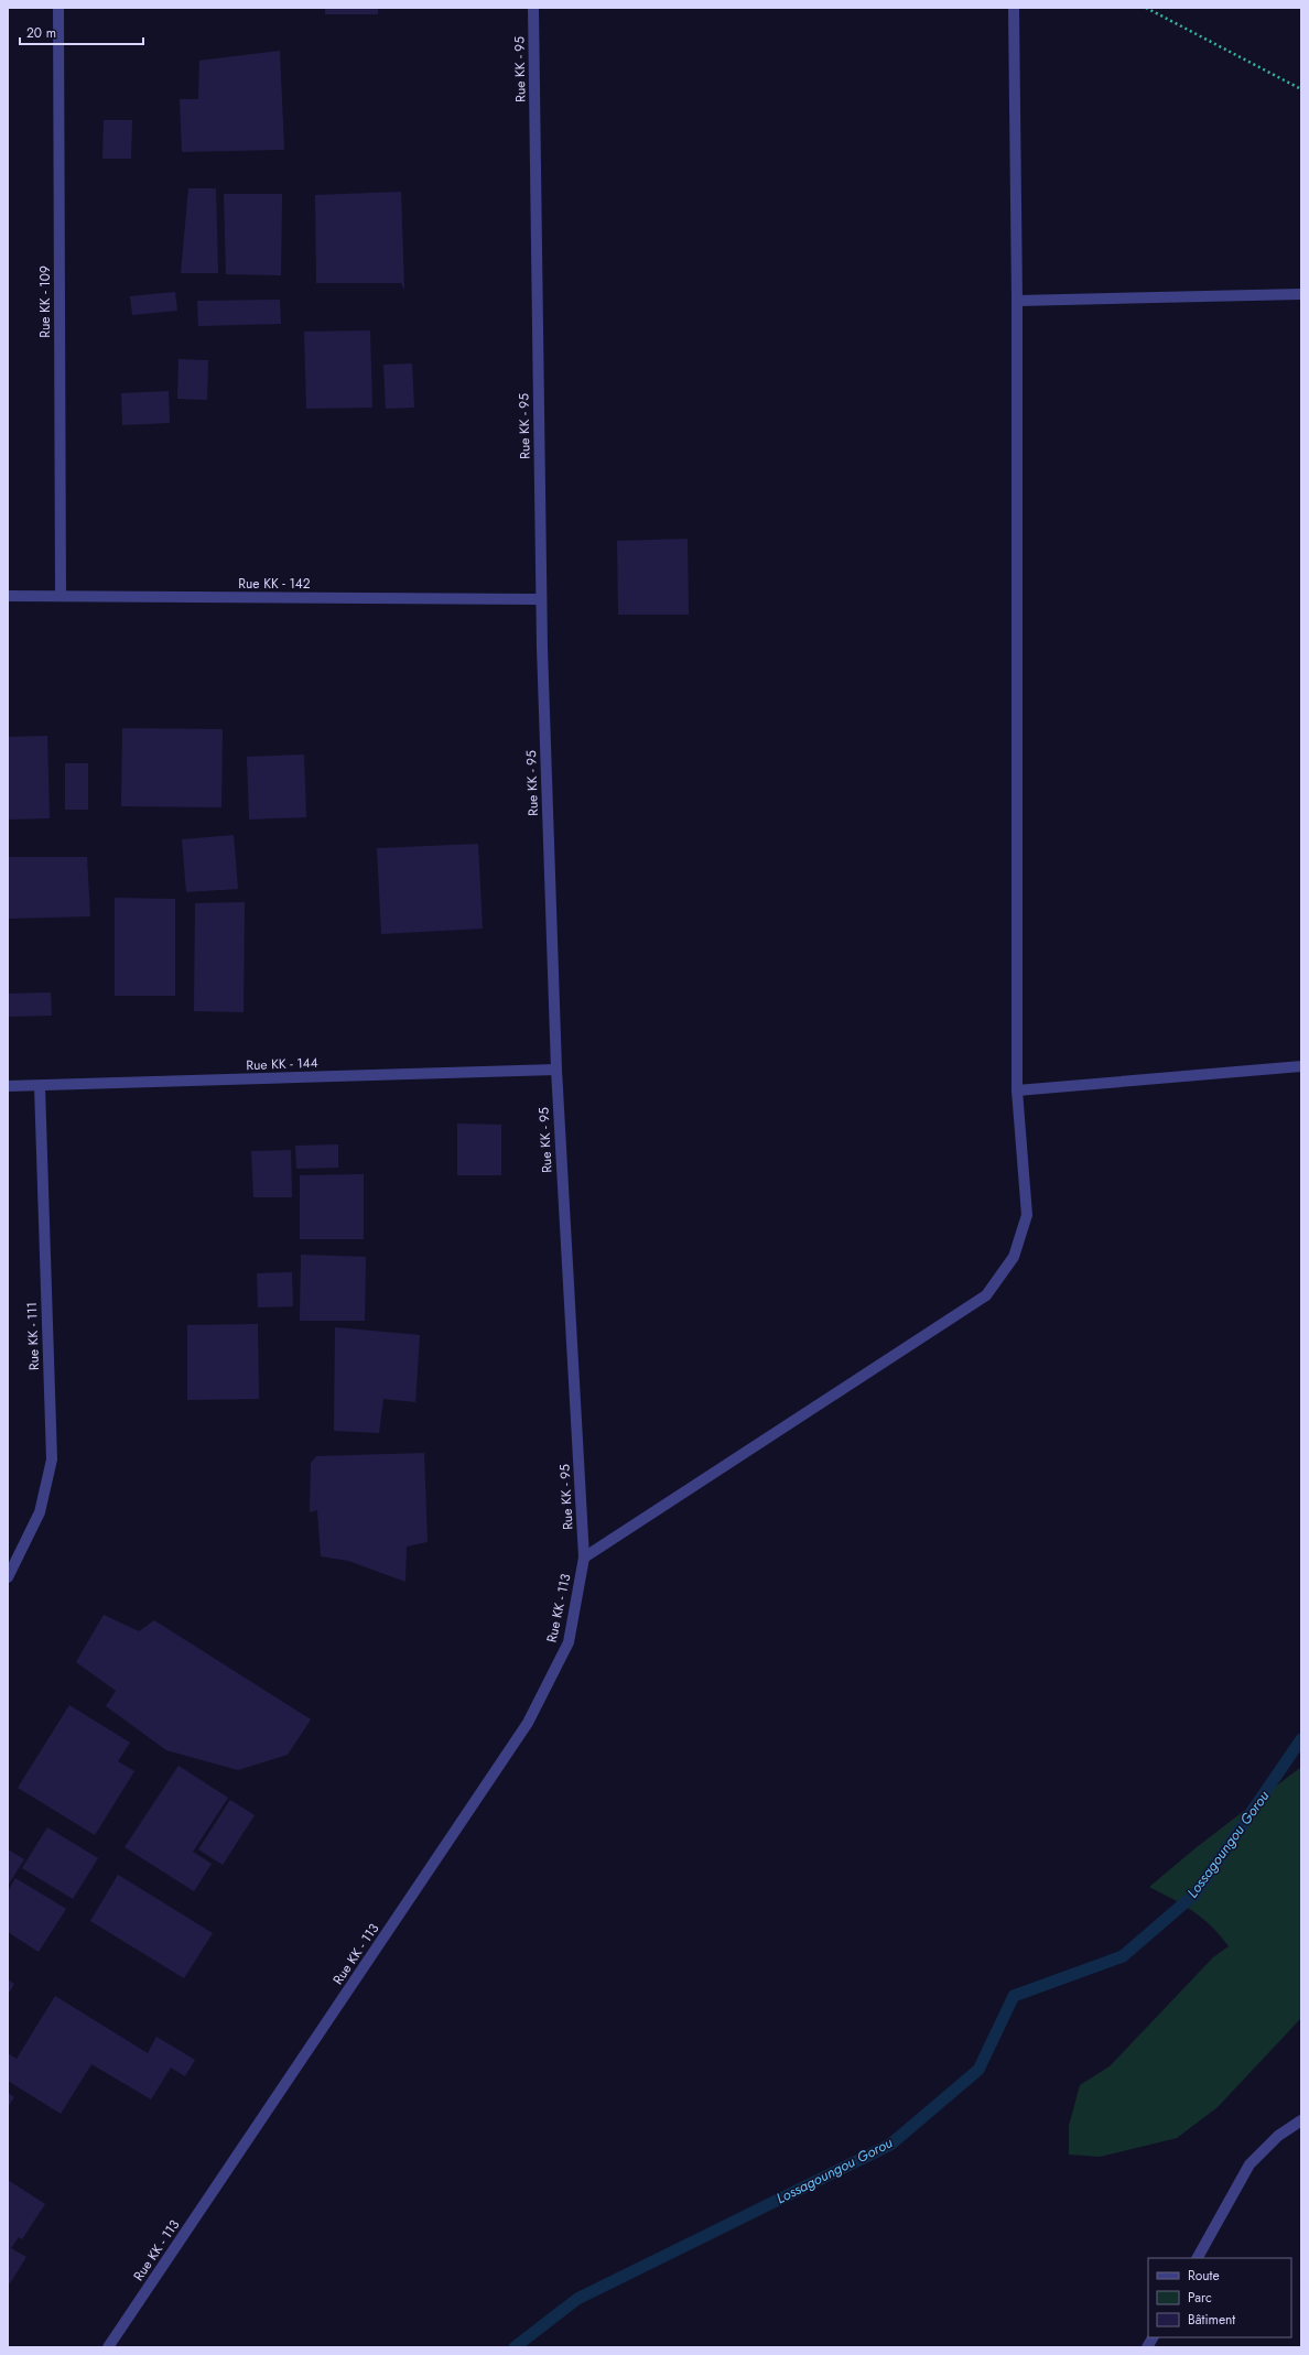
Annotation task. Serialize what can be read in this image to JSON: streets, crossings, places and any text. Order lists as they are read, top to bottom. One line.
{"streets":{"street":["Rue KK - 95","Rue KK - 109","Rue KK - 142","Rue KK - 144","Rue KK - 111","Rue KK - 113"]},"crossings":[["Rue KK - 95","Rue KK - 142"],["Rue KK - 95","Rue KK - 144"],["Rue KK - 95","Rue KK - 113"],["Rue KK - 109","Rue KK - 142"],["Rue KK - 144","Rue KK - 111"]],"water":["Lossagoungou Gorou"],"legend":["Route","Parc","Bâtiment"],"scale_bar":"20 m"}
